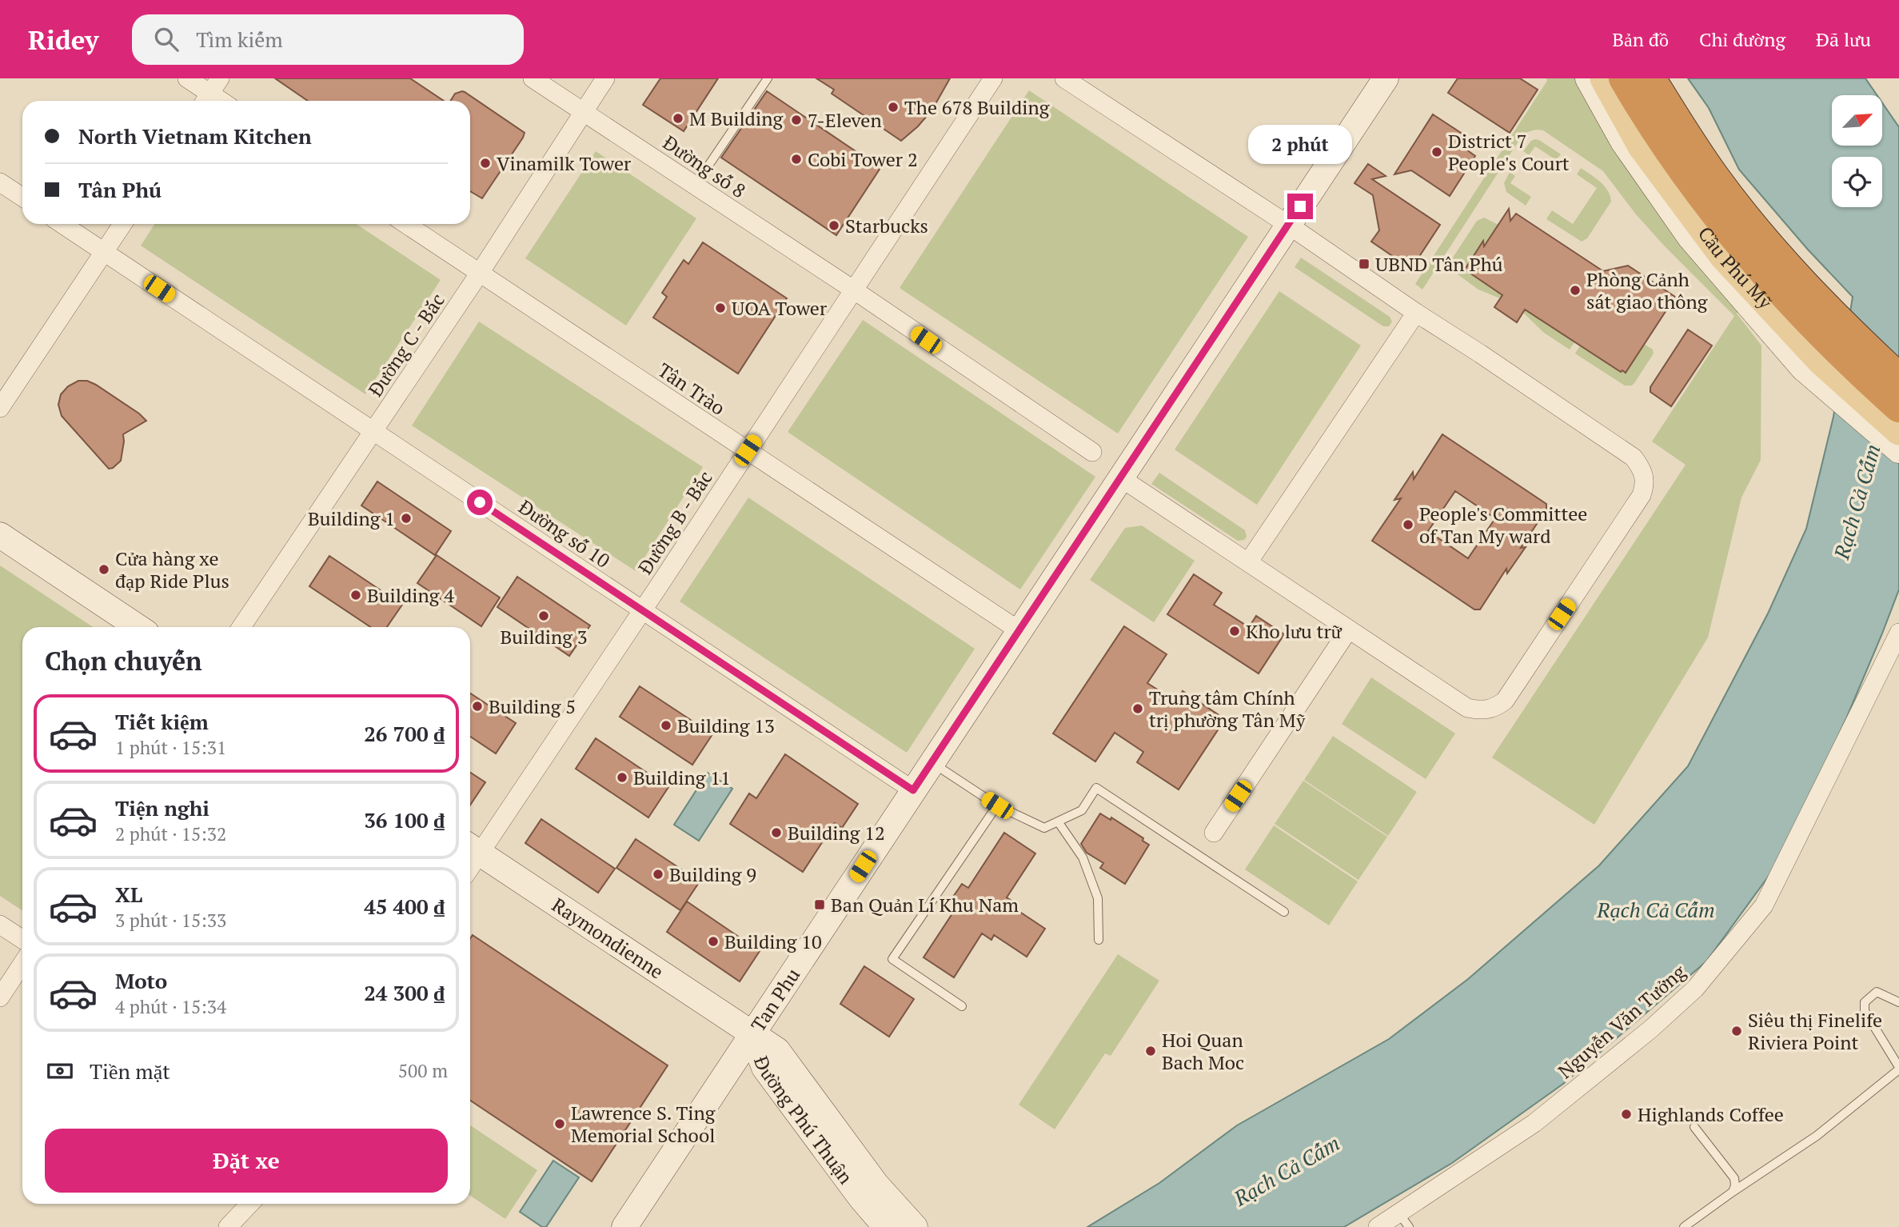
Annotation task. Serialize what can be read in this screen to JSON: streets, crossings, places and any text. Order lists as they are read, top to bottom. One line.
{"streets":{"highway":["Cầu Phú Mỹ"],"street":["Đường số 8","Đường C - Bắc","Tân Trào","Đường B - Bắc","Đường số 10","Raymondienne","Tan Phu","Nguyễn Văn Tưởng","Đường Phú Thuận"]},"crossings":[["Đường số 8","Đường C - Bắc"],["Đường số 8","Đường B - Bắc"],["Đường C - Bắc","Tân Trào"],["Đường C - Bắc","Đường số 10"],["Tân Trào","Đường B - Bắc"],["Tân Trào","Tan Phu"],["Đường B - Bắc","Đường số 10"],["Đường B - Bắc","Raymondienne"],["Đường số 10","Tan Phu"],["Raymondienne","Tan Phu"],["Raymondienne","Đường Phú Thuận"],["Tan Phu","Đường Phú Thuận"]],"water":["Rạch Cả Cấm"],"places":{"other":["The 678 Building","M Building","7-Eleven","District 7 People's Court","Cobi Tower 2","Vinamilk Tower","Starbucks","Phòng Cảnh sát giao thông","UOA Tower","Building 1","People's Committee of Tan My ward","Cửa hàng xe đạp Ride Plus","Building 4","Building 3","Kho lưu trữ","Building 5","Trung tâm Chính trị phường Tân Mỹ","Building 13","Building 11","Building 12","Building 9","Building 10","Siêu thị Finelife Riviera Point","Hoi Quan Bach Moc","Highlands Coffee","Lawrence S. Ting Memorial School"],"transit":["UBND Tân Phú","Ban Quản Lí Khu Nam"]},"north":"top right","page":{"header":"Ridey","search":"Tìm kiếm","nav":["Bản đồ","Chỉ đường","Đã lưu"],"banner":["North Vietnam Kitchen","Tân Phú"],"bubble":"2 phút","heading":"Chọn chuyến","list":[{"name":"Tiết kiệm","note":"1 phút · 15:31","value":"26 700 ₫"},{"name":"Tiện nghi","note":"2 phút · 15:32","value":"36 100 ₫"},{"name":"XL","note":"3 phút · 15:33","value":"45 400 ₫"},{"name":"Moto","note":"4 phút · 15:34","value":"24 300 ₫"}],"pay":["Tiền mặt","500 m"],"buttons":"Đặt xe"}}
